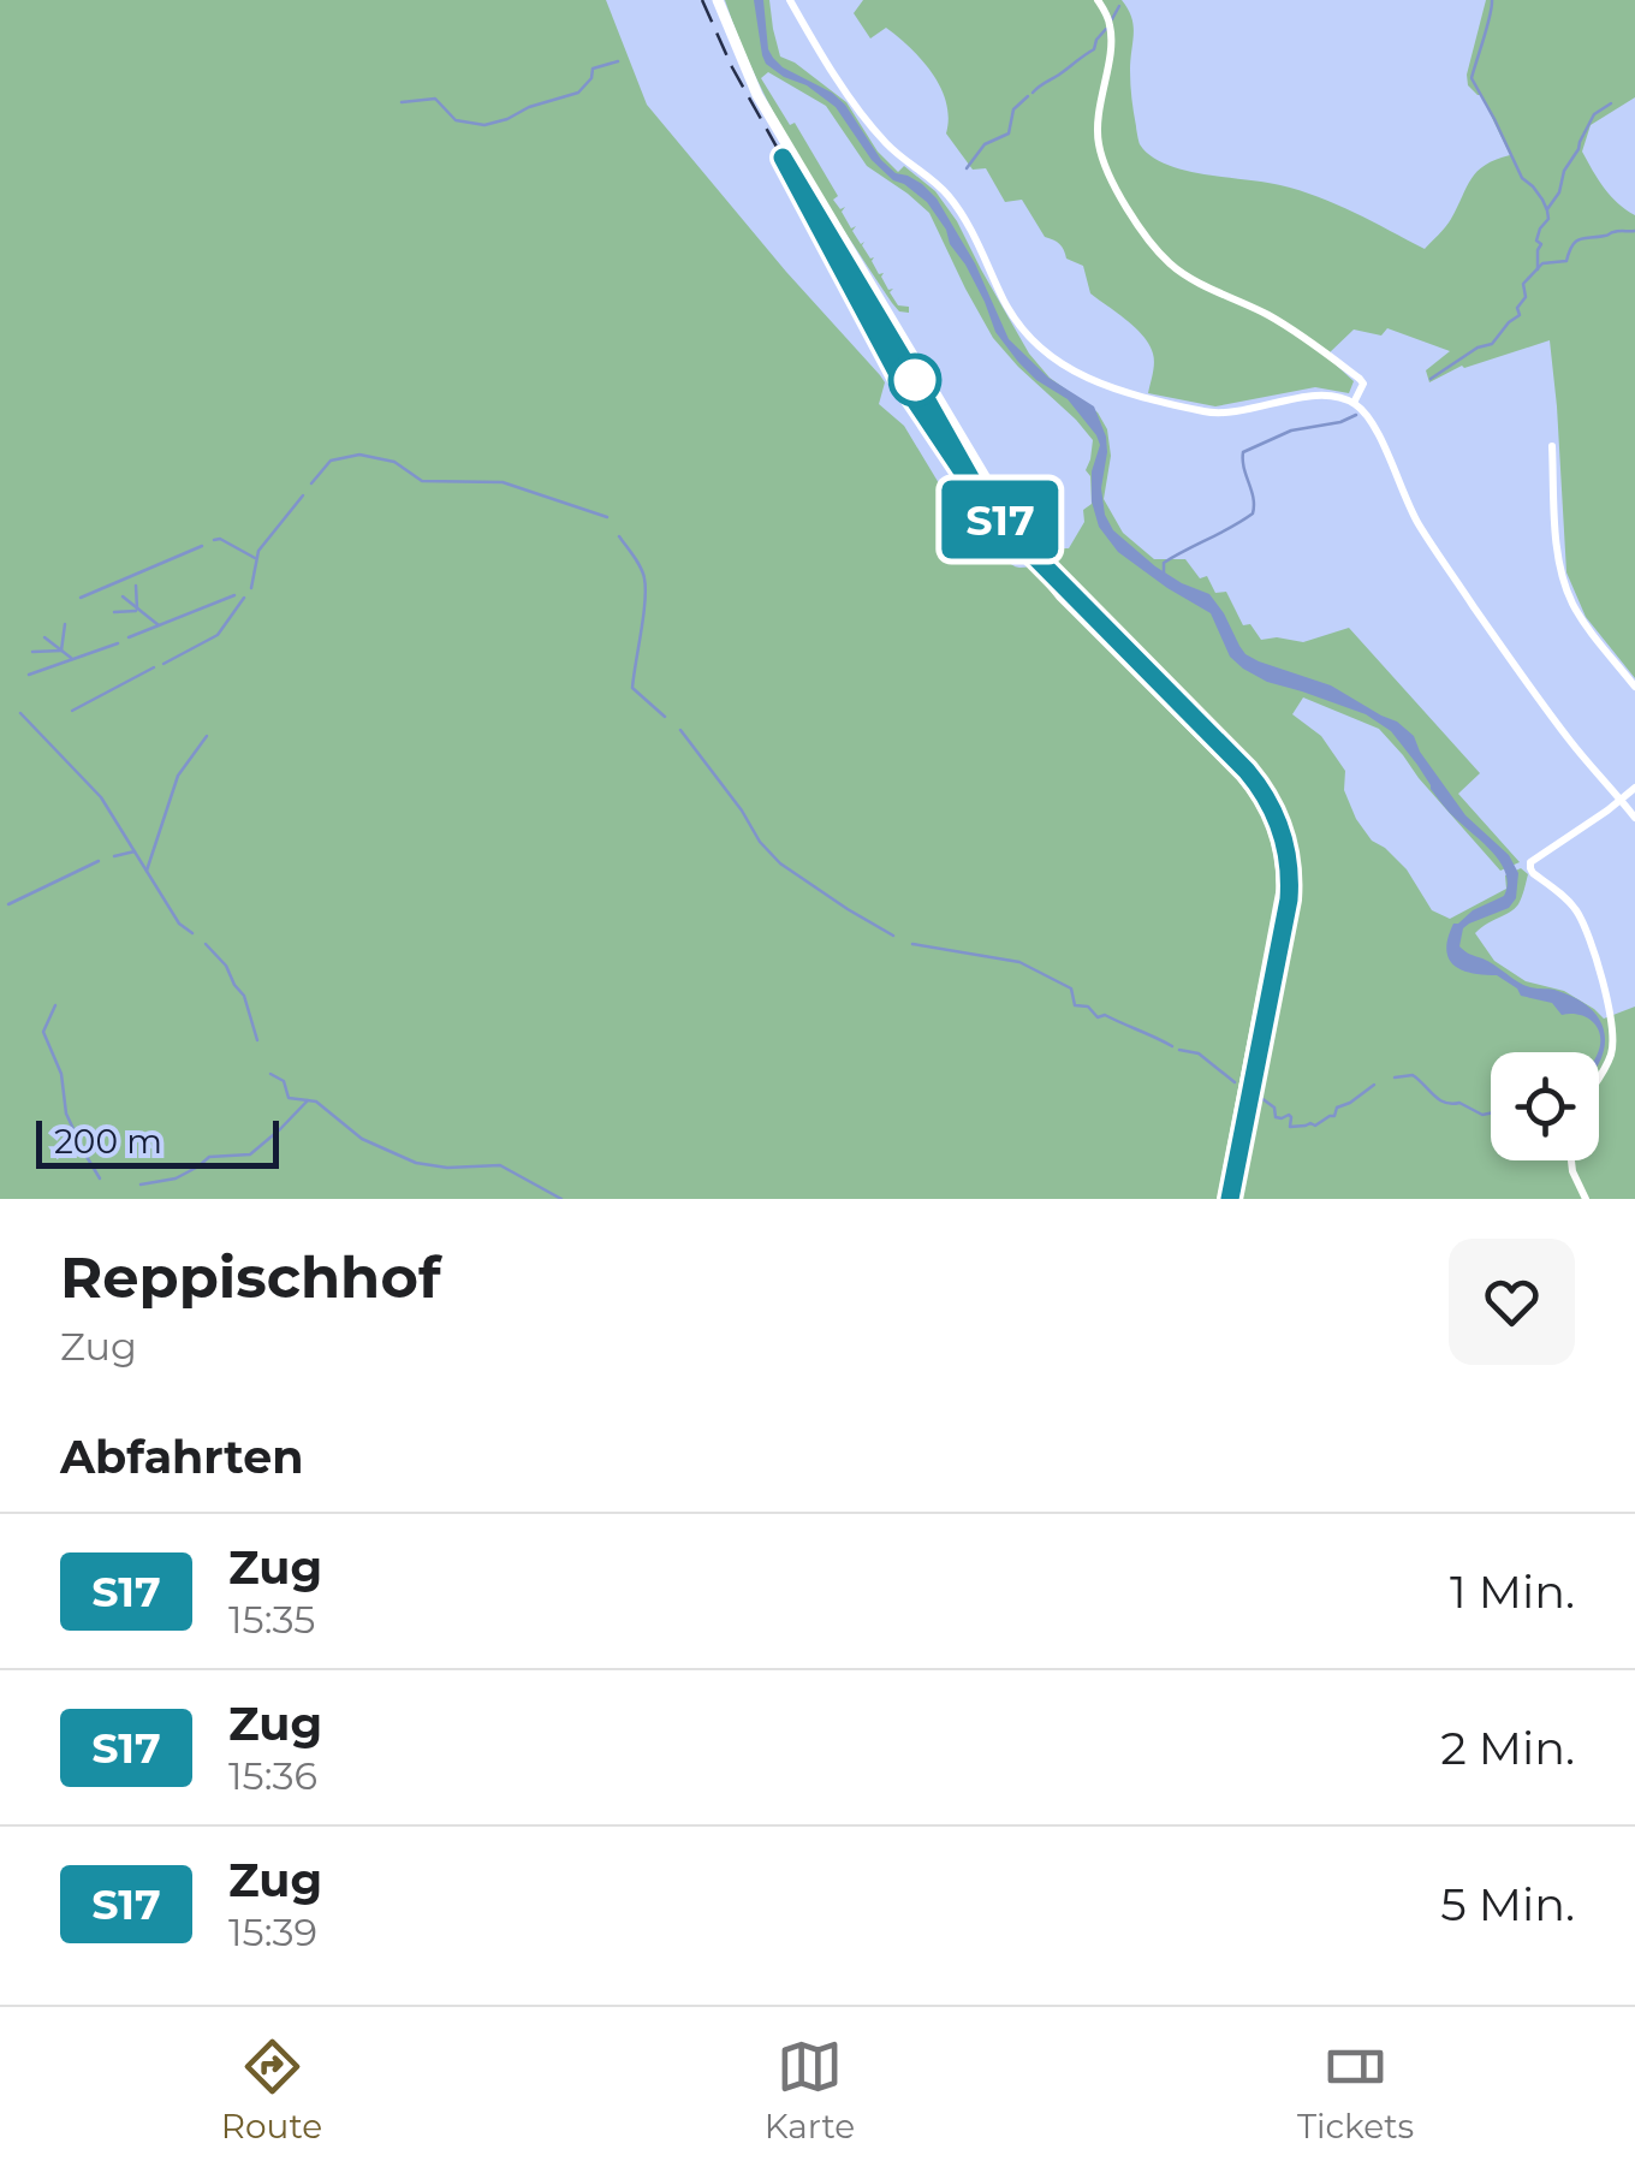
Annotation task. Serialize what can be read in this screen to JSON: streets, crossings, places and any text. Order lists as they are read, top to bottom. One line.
{"scale_bar":"200 m","page":{"on_map":"S17","scale":"200 m","heading":[["Reppischhof","Zug"],"Abfahrten"],"list":[{"mark":"S17","name":"Zug","note":"15:35","value":"1 Min."},{"mark":"S17","name":"Zug","note":"15:36","value":"2 Min."},{"mark":"S17","name":"Zug","note":"15:39","value":"5 Min."}],"tabs":["Route","Karte","Tickets"]}}
